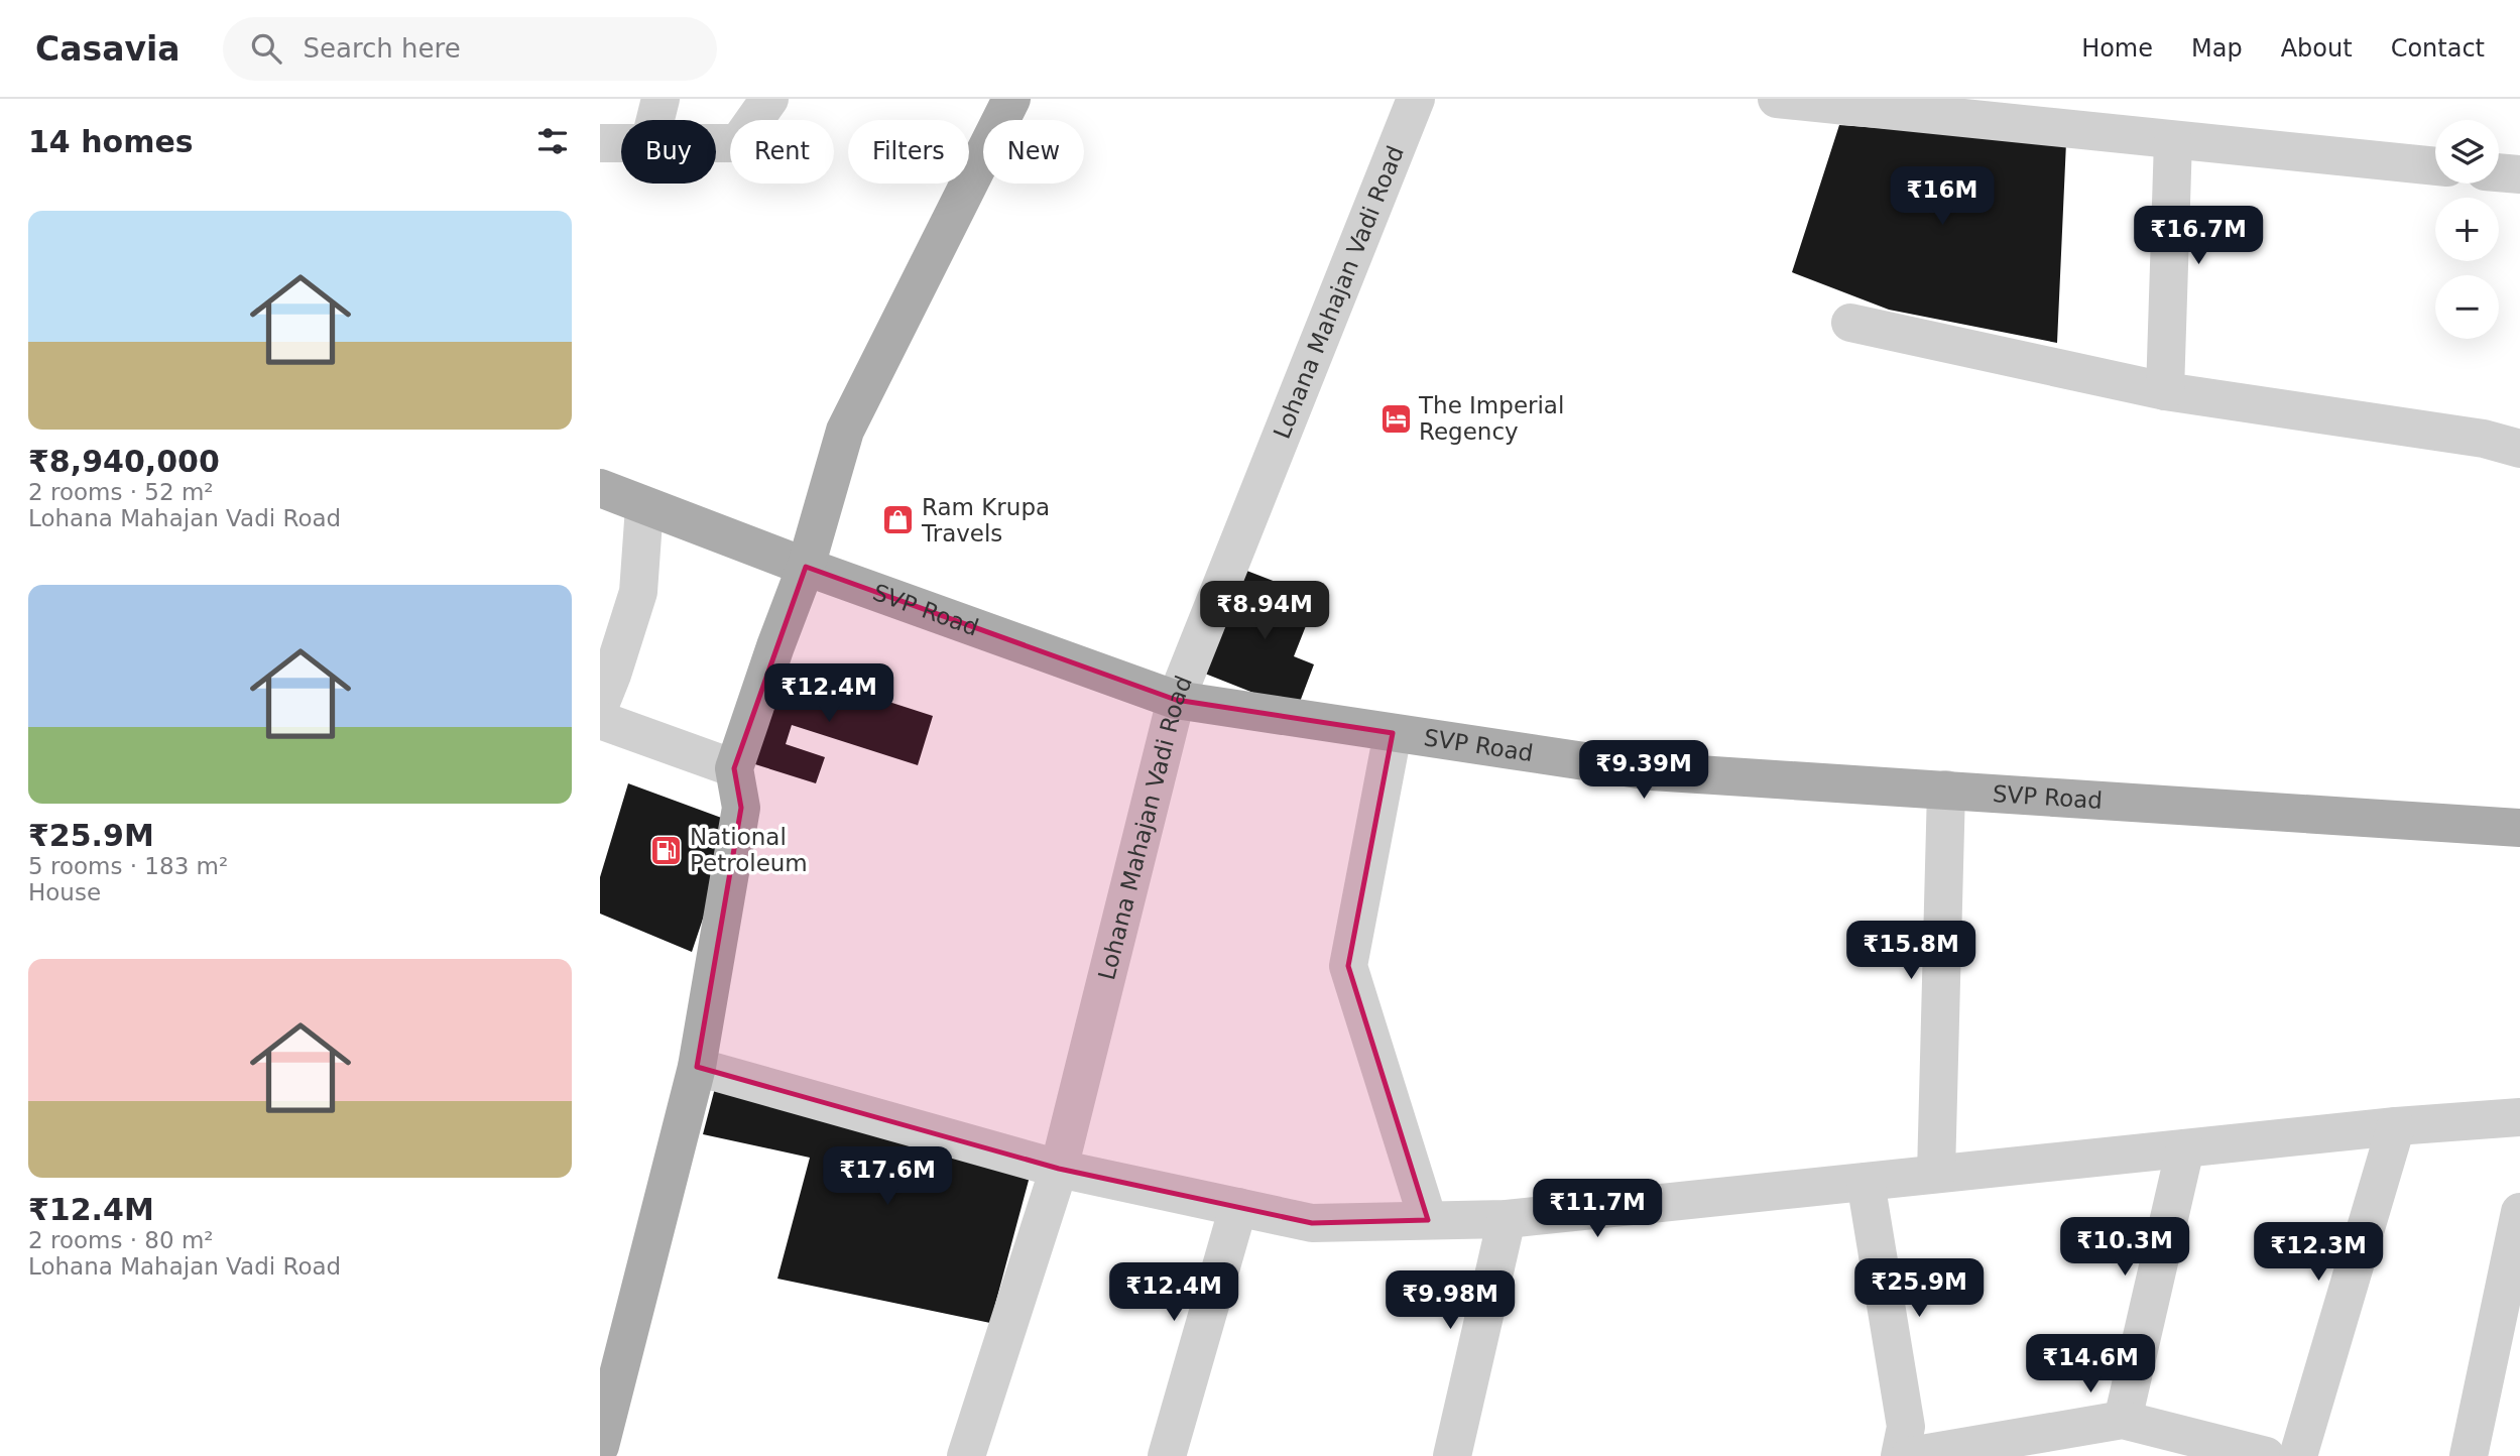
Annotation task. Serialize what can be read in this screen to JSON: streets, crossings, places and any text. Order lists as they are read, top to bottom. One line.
{"streets":{"main road":["SVP Road"],"street":["Lohana Mahajan Vadi Road"]},"crossings":[["Lohana Mahajan Vadi Road","SVP Road"]],"places":{"hotel":["The Imperial Regency"],"shop":["Ram Krupa Travels"],"fuel station":["National Petroleum"]},"page":{"header":"Casavia","search":"Search here","nav":["Home","Map","About","Contact"],"heading":"14 homes","map_buttons":["+","−"],"chip":["Buy","Rent","Filters","New"],"price":["₹16M","₹16.7M","₹8.94M","₹12.4M","₹9.39M","₹15.8M","₹17.6M","₹11.7M","₹10.3M","₹12.3M","₹25.9M","₹12.4M","₹9.98M","₹14.6M"],"list":[{"name":"₹8,940,000","note":"2 rooms · 52 m² · Lohana Mahajan Vadi Road"},{"name":"₹25.9M","note":"5 rooms · 183 m² · House"},{"name":"₹12.4M","note":"2 rooms · 80 m² · Lohana Mahajan Vadi Road"}]}}
